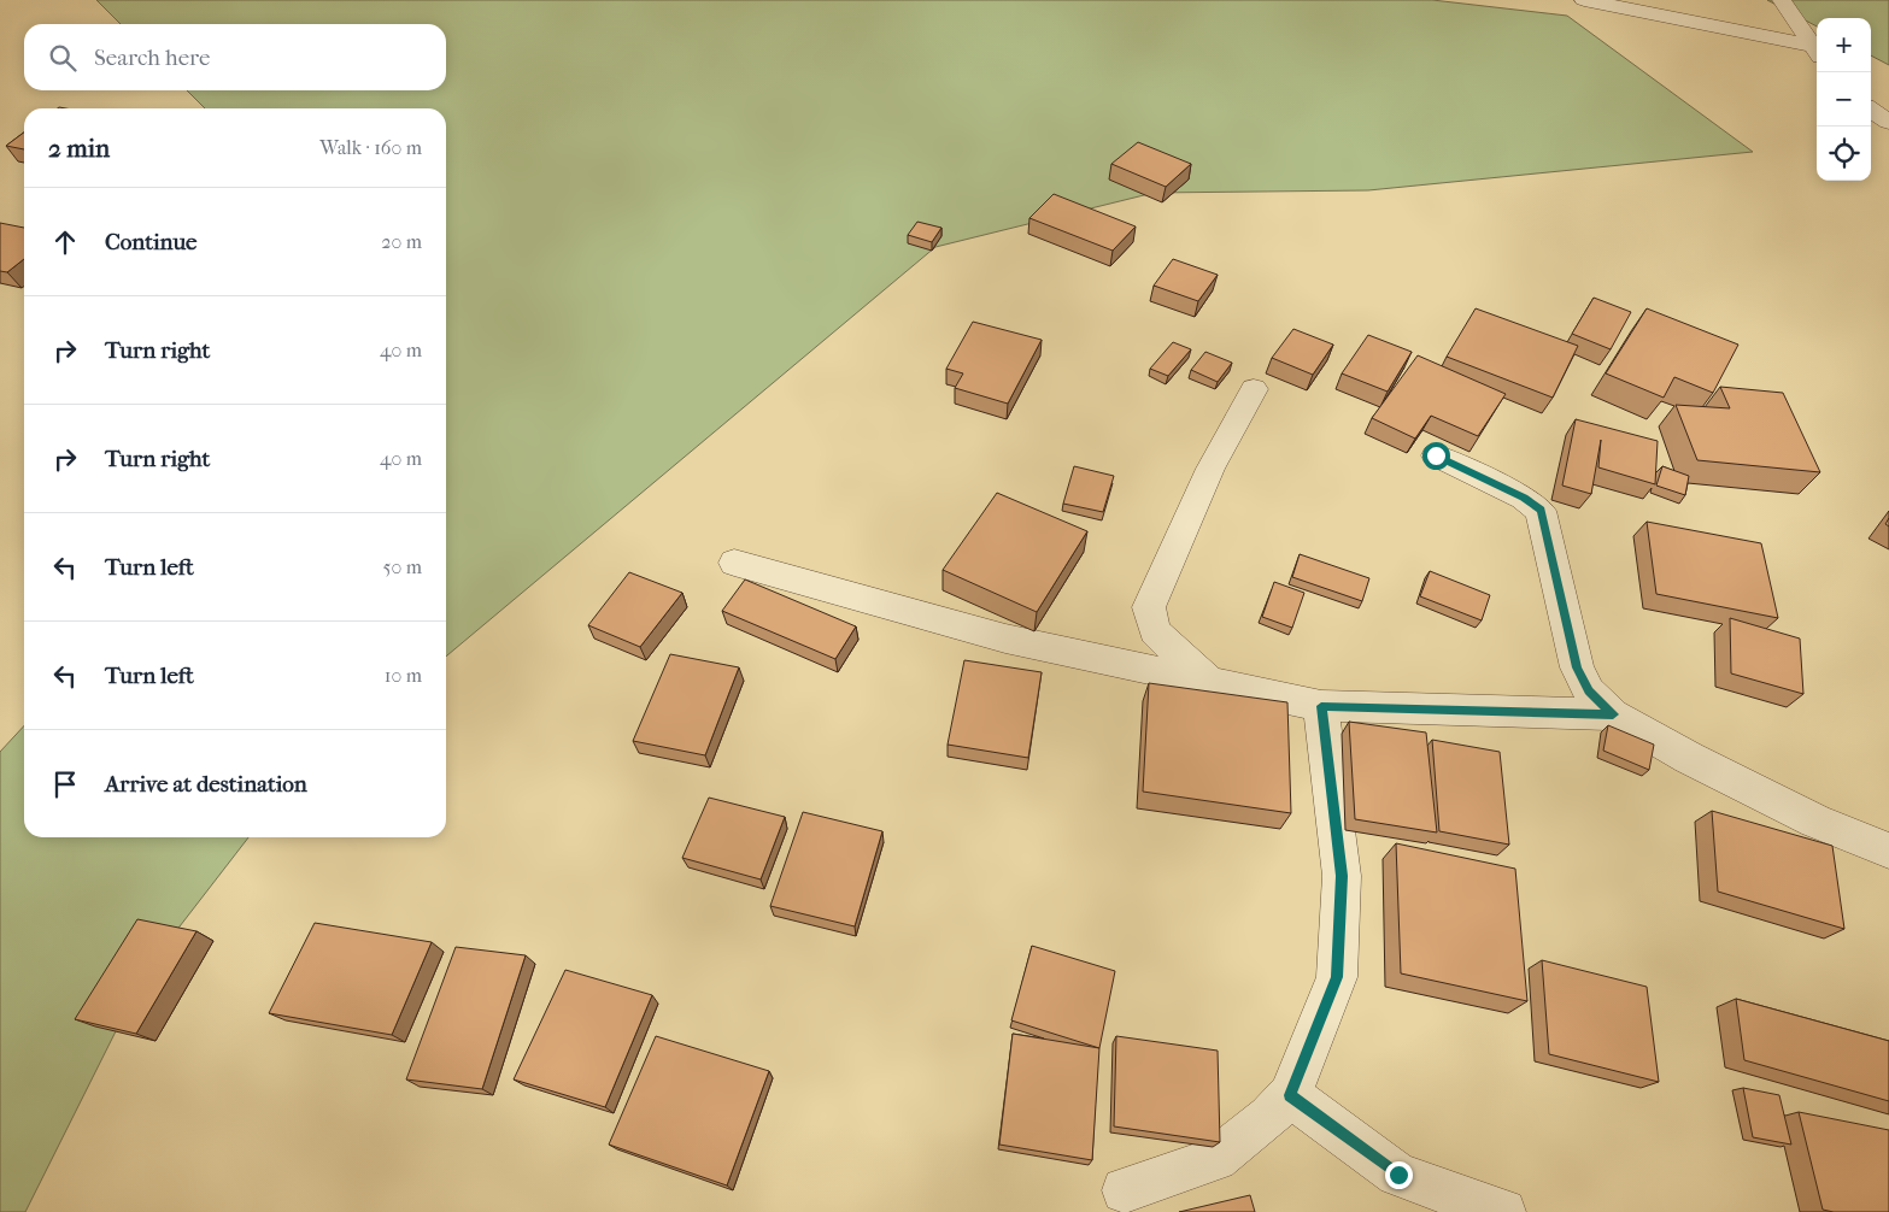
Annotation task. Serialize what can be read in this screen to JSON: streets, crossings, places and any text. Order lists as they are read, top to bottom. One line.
{"page":{"map_buttons":["+","−"],"search":"Search here","heading":["2 min","Walk · 160 m"],"list":[["Continue","20 m"],["Turn right","40 m"],["Turn right","40 m"],["Turn left","50 m"],["Turn left","10 m"],"Arrive at destination"]}}
